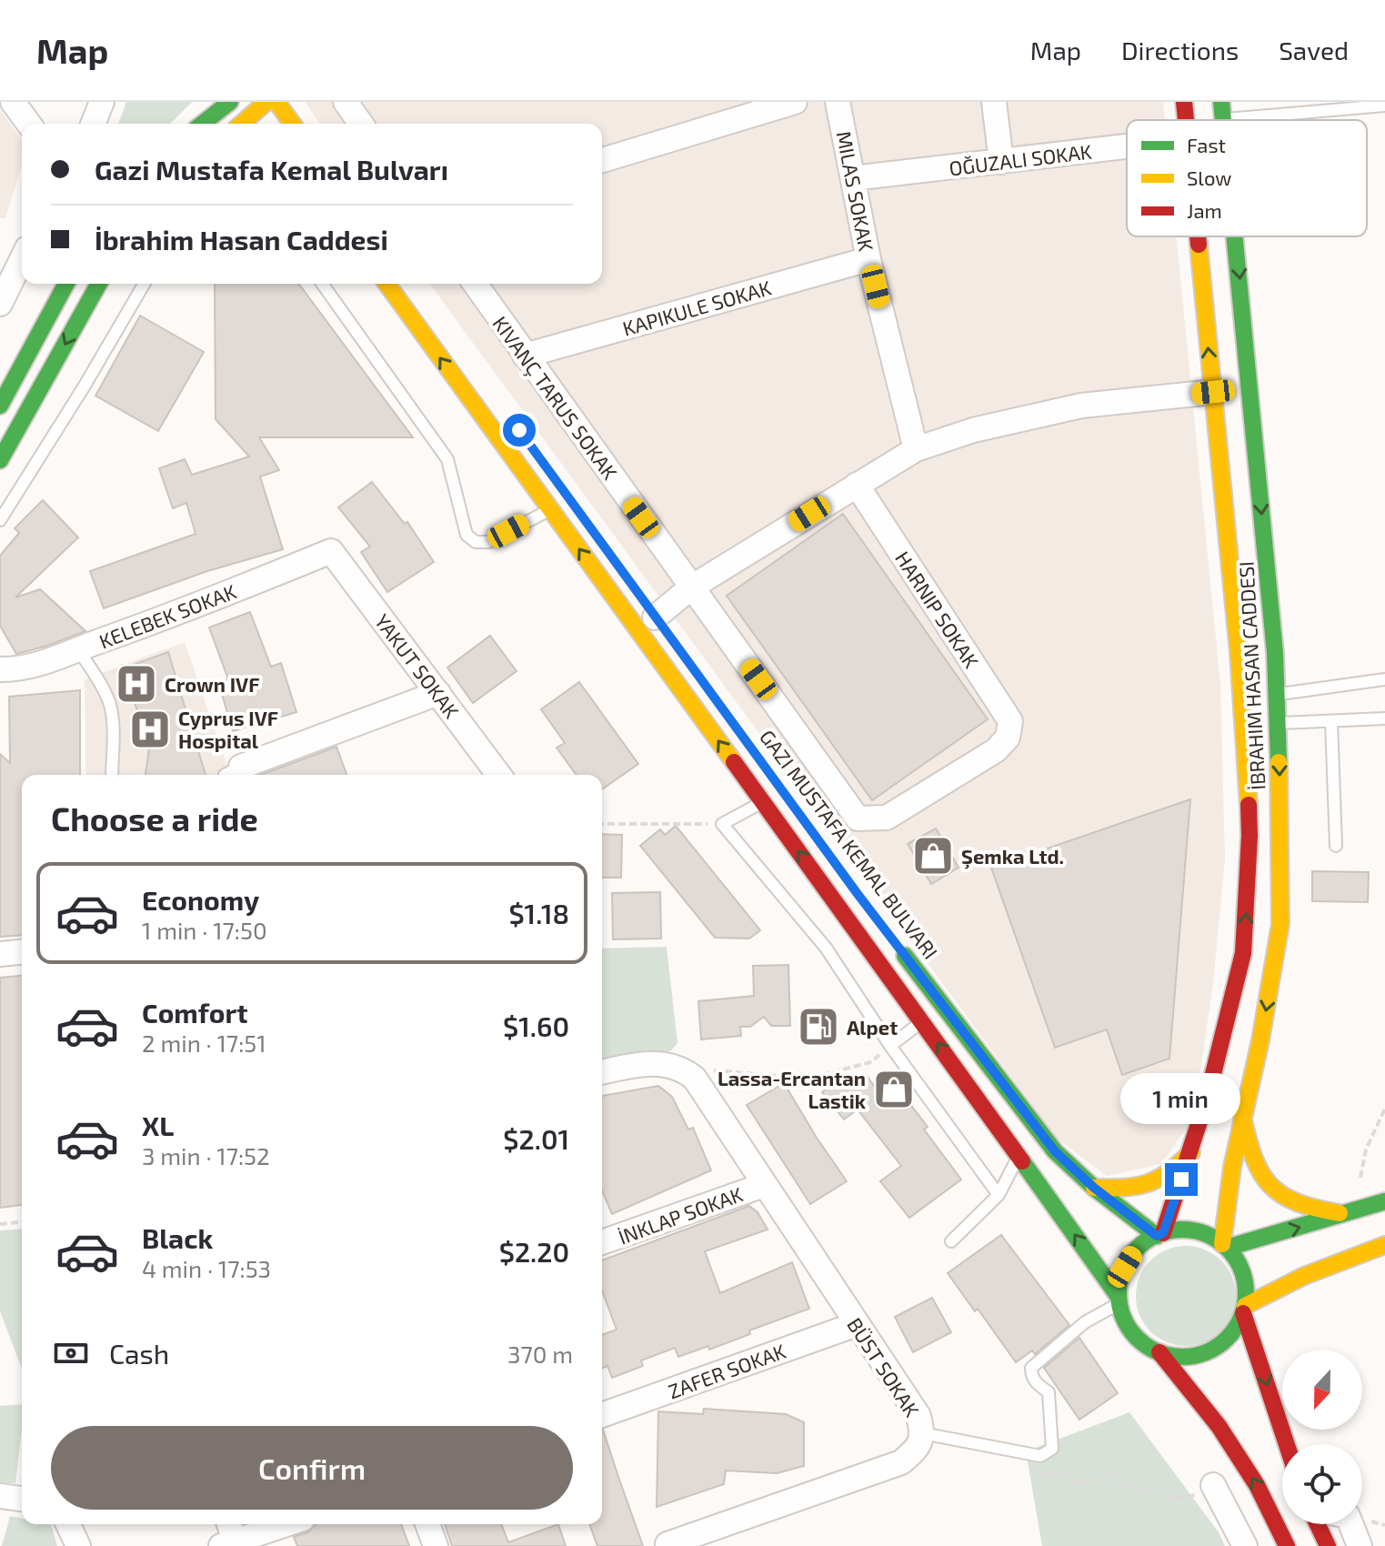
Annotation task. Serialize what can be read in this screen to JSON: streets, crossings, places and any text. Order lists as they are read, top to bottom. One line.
{"streets":{"main road":["İBRAHIM HASAN CADDESI"],"street":["OĞUZALI SOKAK","MILAS SOKAK","KELEBEK SOKAK","YAKUT SOKAK","İNKLAP SOKAK","BÜST SOKAK","ZAFER SOKAK"]},"crossings":[["OĞUZALI SOKAK","MILAS SOKAK"],["KELEBEK SOKAK","YAKUT SOKAK"],["İNKLAP SOKAK","BÜST SOKAK"],["BÜST SOKAK","ZAFER SOKAK"]],"places":{"hospital":["Crown IVF","Cyprus IVF Hospital"],"shop":["Şemka Ltd.","Lassa-Ercantan Lastik"],"fuel station":["Alpet"]},"legend":["Fast","Slow","Jam"],"north":"bottom","page":{"header":"Map","nav":["Map","Directions","Saved"],"banner":["Gazi Mustafa Kemal Bulvarı","İbrahim Hasan Caddesi"],"heading":"Choose a ride","list":[{"name":"Economy","note":"1 min · 17:50","value":"$1.18"},{"name":"Comfort","note":"2 min · 17:51","value":"$1.60"},{"name":"XL","note":"3 min · 17:52","value":"$2.01"},{"name":"Black","note":"4 min · 17:53","value":"$2.20"}],"bubble":"1 min","pay":["Cash","370 m"],"buttons":"Confirm"}}
